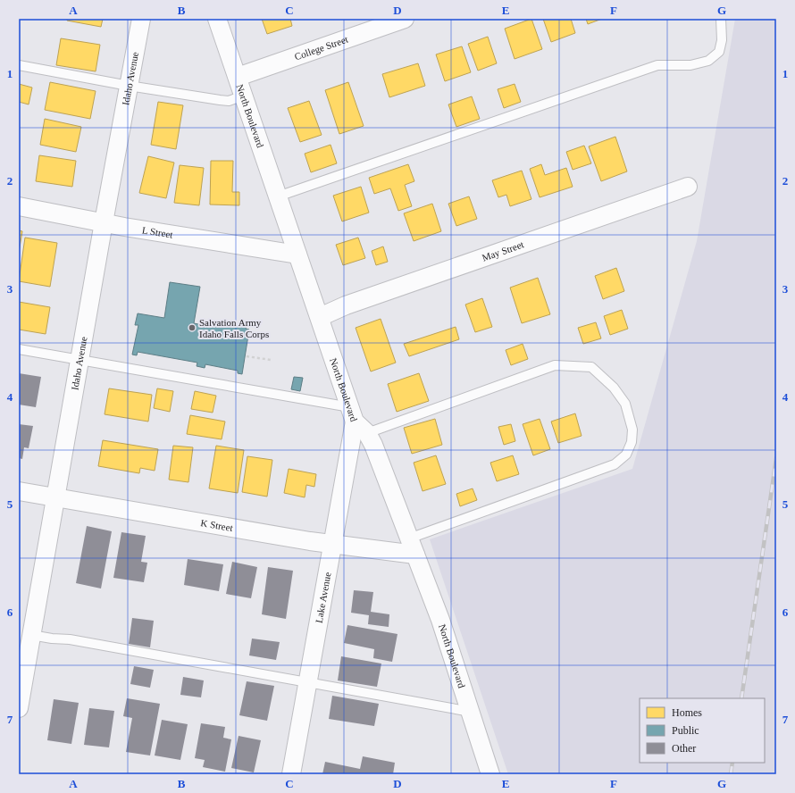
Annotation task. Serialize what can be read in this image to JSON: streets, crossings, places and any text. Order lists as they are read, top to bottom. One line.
{"streets":{"street":["College Street","Idaho Avenue","North Boulevard","L Street","May Street","K Street","Lake Avenue"]},"crossings":[["College Street","North Boulevard"],["Idaho Avenue","L Street"],["Idaho Avenue","K Street"],["North Boulevard","L Street"],["North Boulevard","May Street"],["North Boulevard","K Street"],["North Boulevard","Lake Avenue"],["K Street","Lake Avenue"]],"places":["Salvation Army Idaho Falls Corps"],"legend":["Homes","Public","Other"],"grid":{"columns":["A","B","C","D","E","F","G"],"rows":["1","2","3","4","5","6","7"]}}
